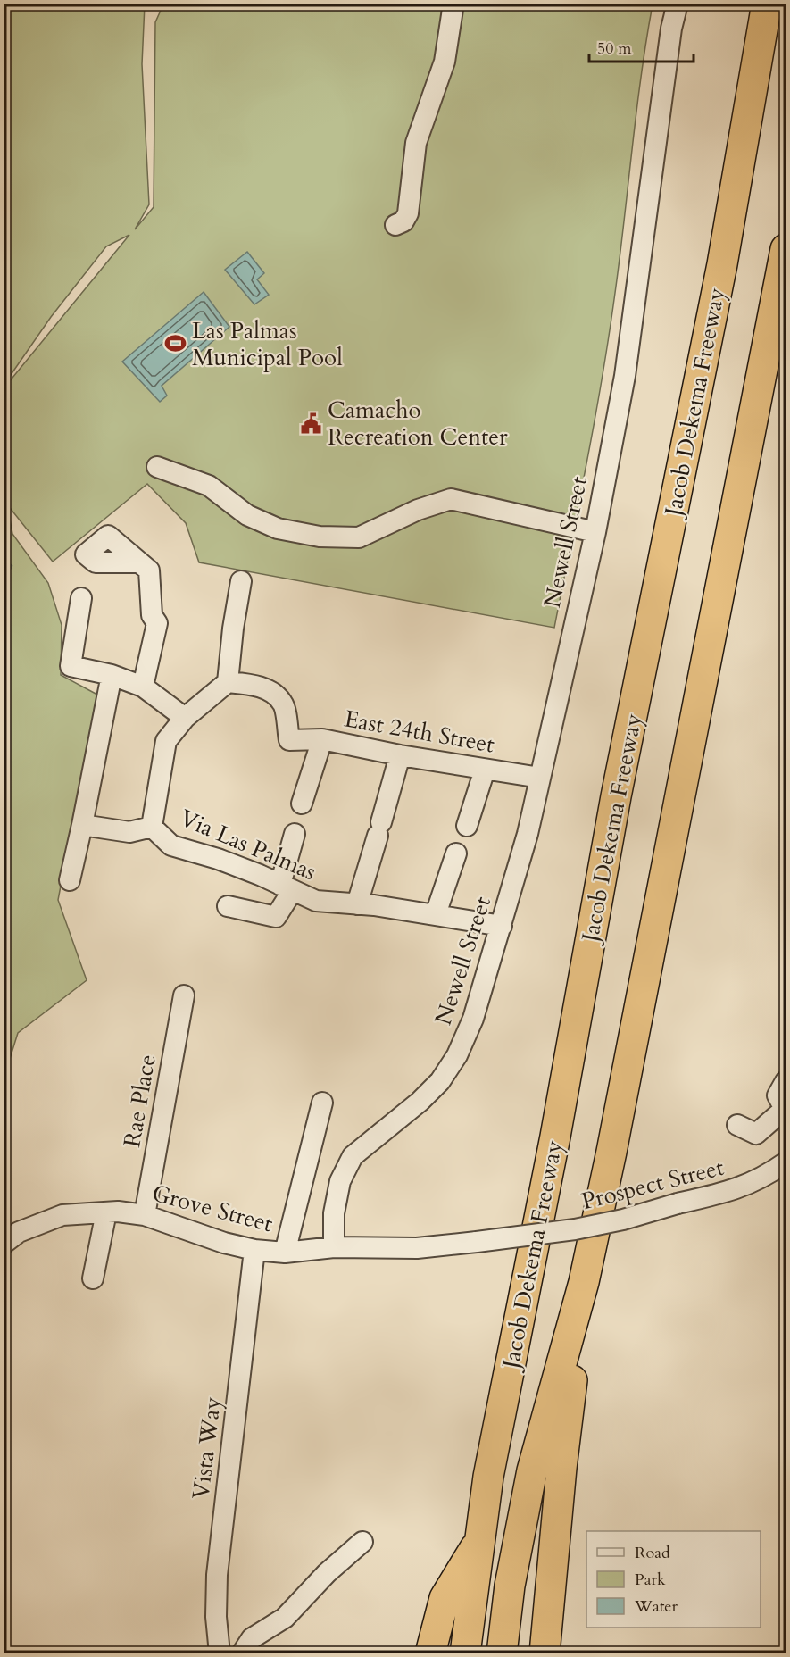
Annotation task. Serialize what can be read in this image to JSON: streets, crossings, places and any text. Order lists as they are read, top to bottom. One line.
{"streets":{"highway":["Jacob Dekema Freeway"],"street":["Newell Street","East 24th Street","Via Las Palmas","Rae Place","Prospect Street","Grove Street","Vista Way"]},"crossings":[["Newell Street","East 24th Street"],["Newell Street","Via Las Palmas"],["Newell Street","Prospect Street"],["Newell Street","Grove Street"],["East 24th Street","Via Las Palmas"],["Rae Place","Grove Street"],["Prospect Street","Grove Street"],["Grove Street","Vista Way"]],"places":{"sports":["Las Palmas Municipal Pool"],"public building":["Camacho Recreation Center"]},"legend":["Road","Park","Water"],"scale_bar":"50 m"}
